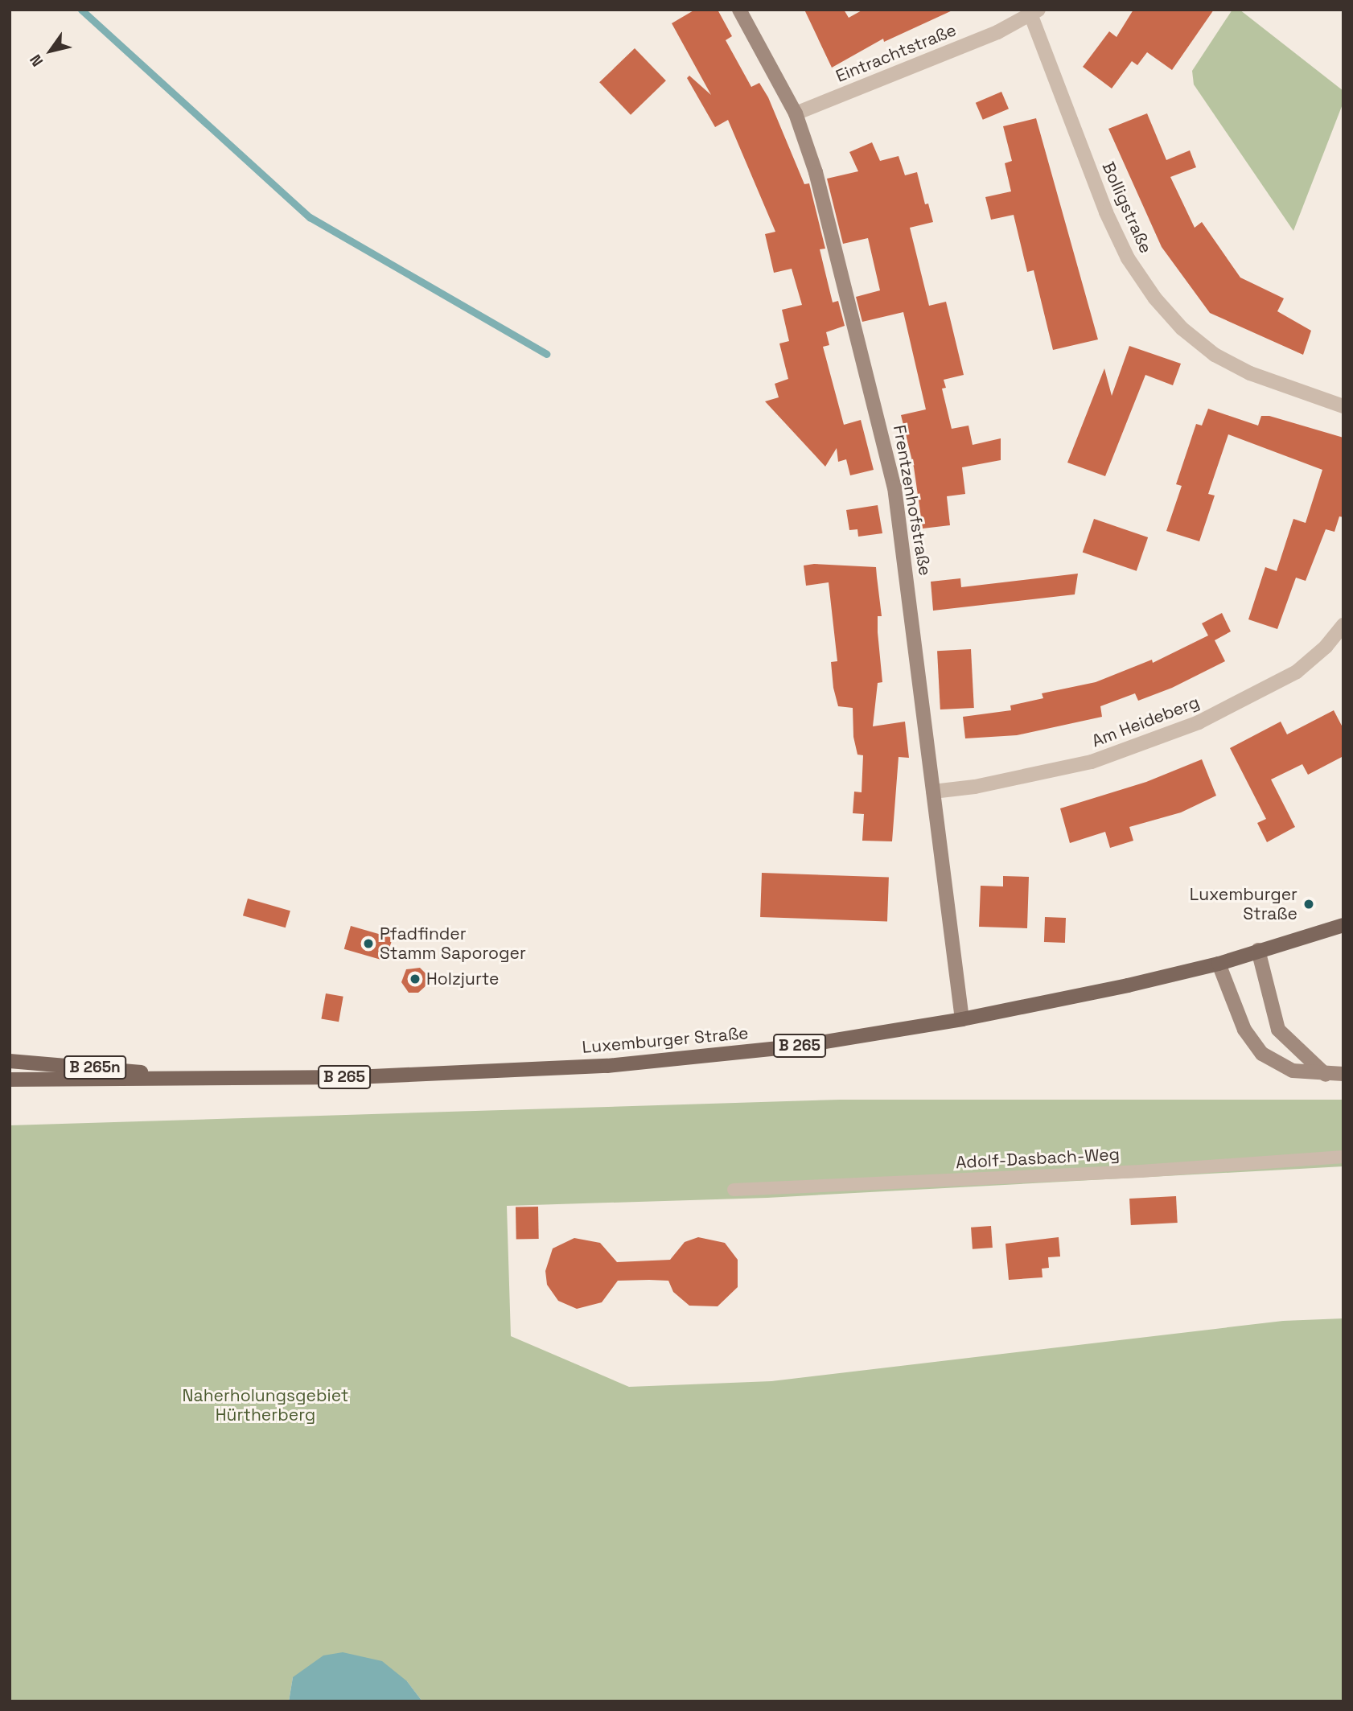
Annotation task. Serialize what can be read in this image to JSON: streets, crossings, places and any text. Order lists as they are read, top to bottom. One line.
{"streets":{"main road":["Luxemburger Straße","B 265","B 265n"],"street":["Eintrachtstraße","Bolligstraße","Frentzenhofstraße","Am Heideberg"],"lane":["Adolf-Dasbach-Weg"]},"crossings":[["Eintrachtstraße","Bolligstraße"],["Eintrachtstraße","Frentzenhofstraße"],["Frentzenhofstraße","Am Heideberg"],["Frentzenhofstraße","Luxemburger Straße"],["Luxemburger Straße","B 265n"]],"parks":["Naherholungsgebiet Hürtherberg"],"places":["Luxemburger Straße","Pfadfinder Stamm Saporoger","Holzjurte"],"north":"bottom left"}
